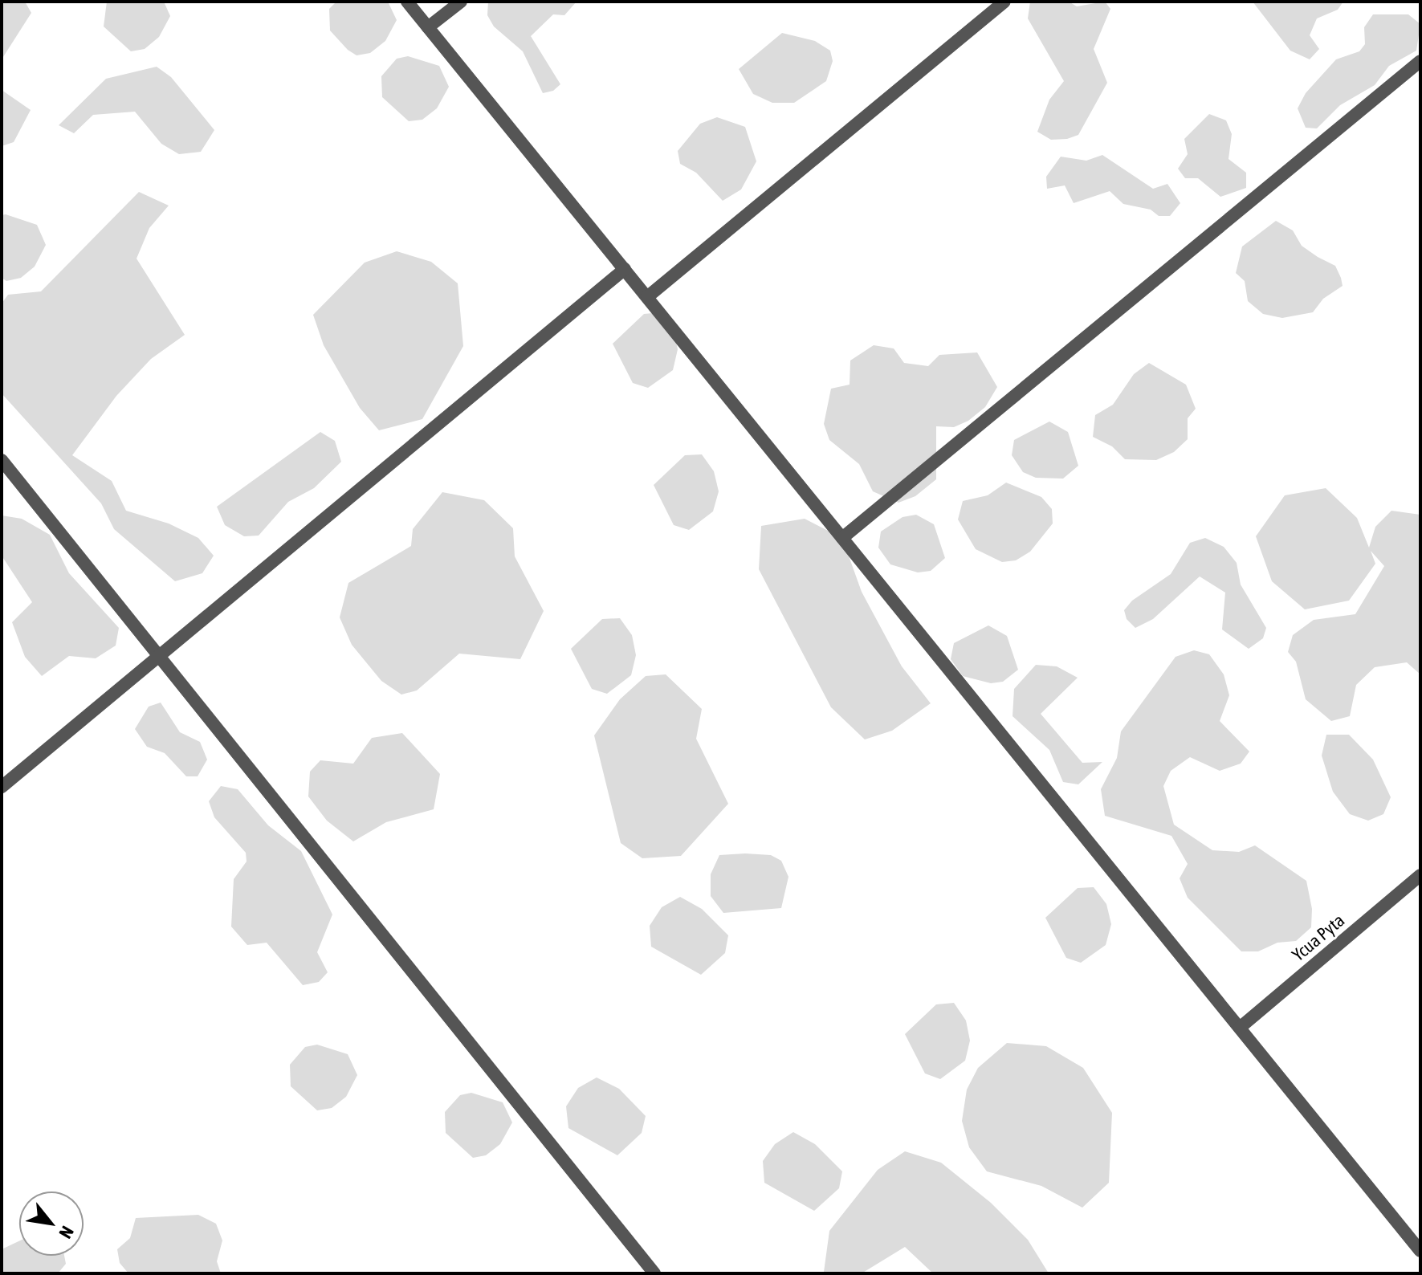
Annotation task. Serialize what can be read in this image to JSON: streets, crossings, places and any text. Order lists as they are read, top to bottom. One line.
{"streets":{"street":["Ycua Pyta"]},"north":"bottom right"}
